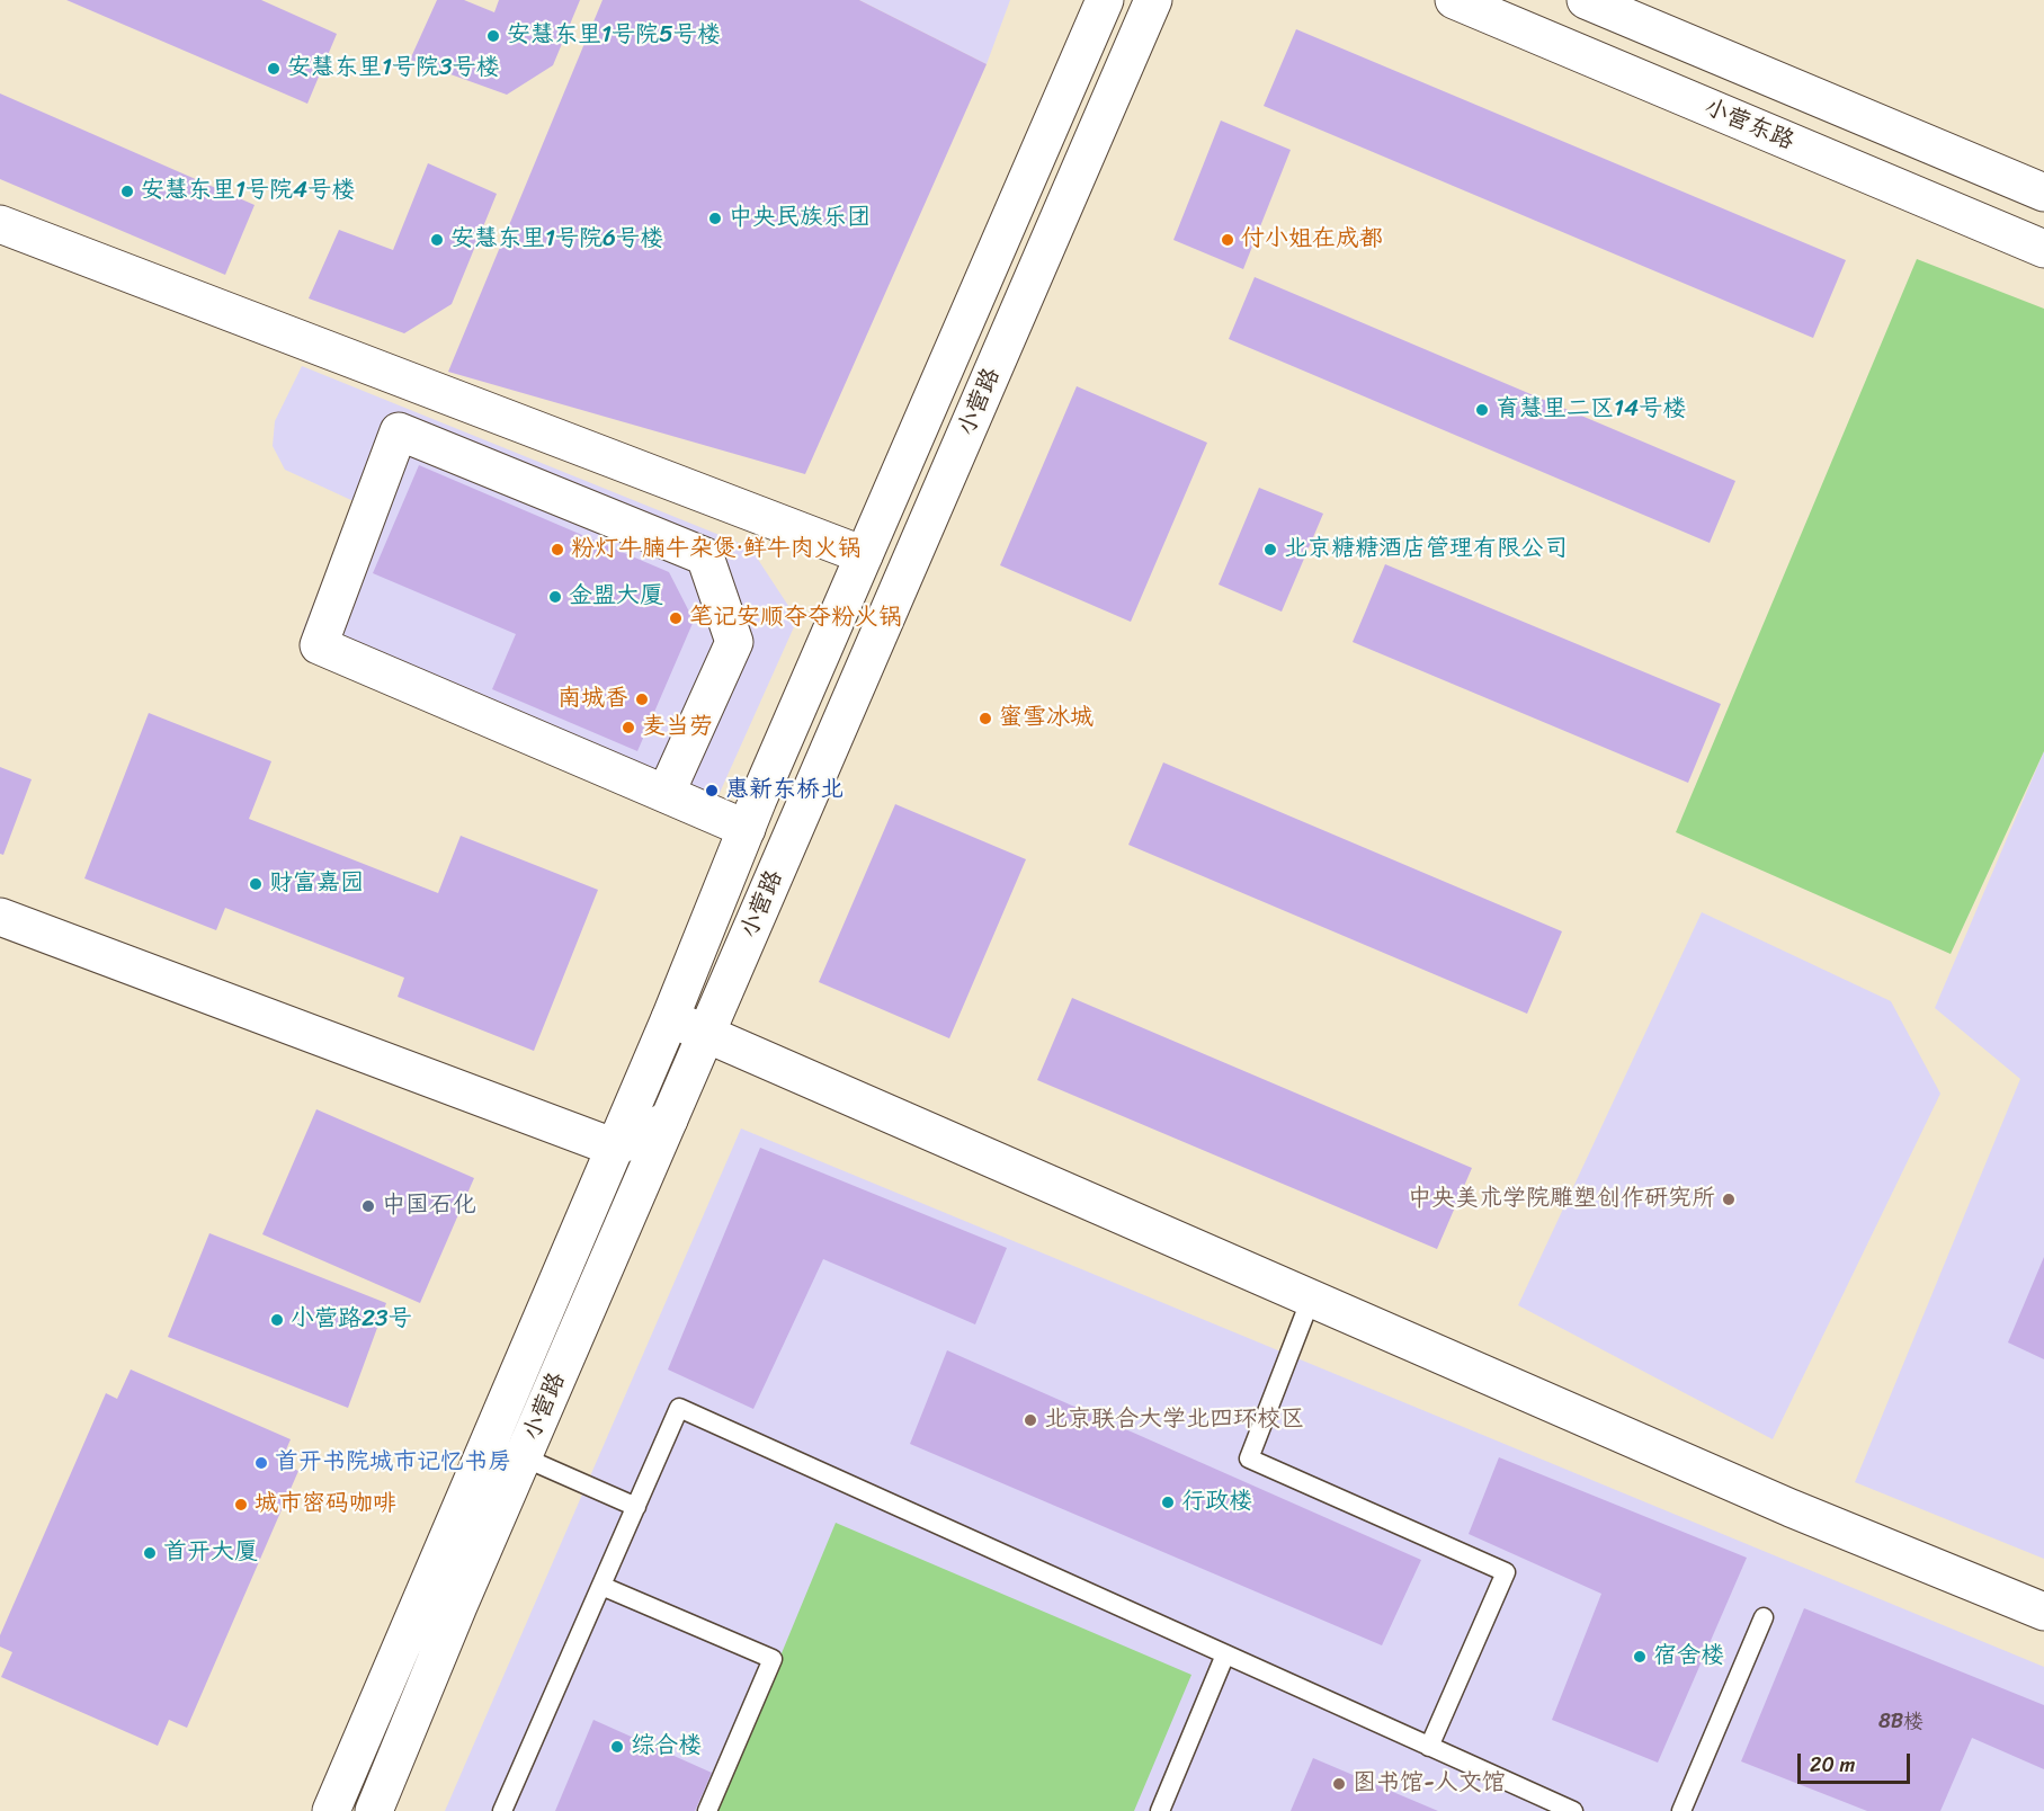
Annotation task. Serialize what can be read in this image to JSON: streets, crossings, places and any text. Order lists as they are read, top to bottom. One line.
{"streets":{"street":["小营东路","小营路"]},"places":["安慧东里1号院5号楼","安慧东里1号院3号楼","安慧东里1号院4号楼","中央民族乐团","安慧东里1号院6号楼","付小姐在成都","育慧里二区14号楼","粉灯牛腩牛杂煲·鲜牛肉火锅","北京糖糖酒店管理有限公司","金盟大厦","笔记安顺夺夺粉火锅","南城香","蜜雪冰城","麦当劳","惠新东桥北","财富嘉园","中央美术学院雕塑创作研究所","中国石化","小营路23号","北京联合大学北四环校区","首开书院城市记忆书房","行政楼","城市密码咖啡","首开大厦","宿舍楼","综合楼","图书馆-人文馆"],"house_numbers":["8B楼"],"scale_bar":"20 m"}
